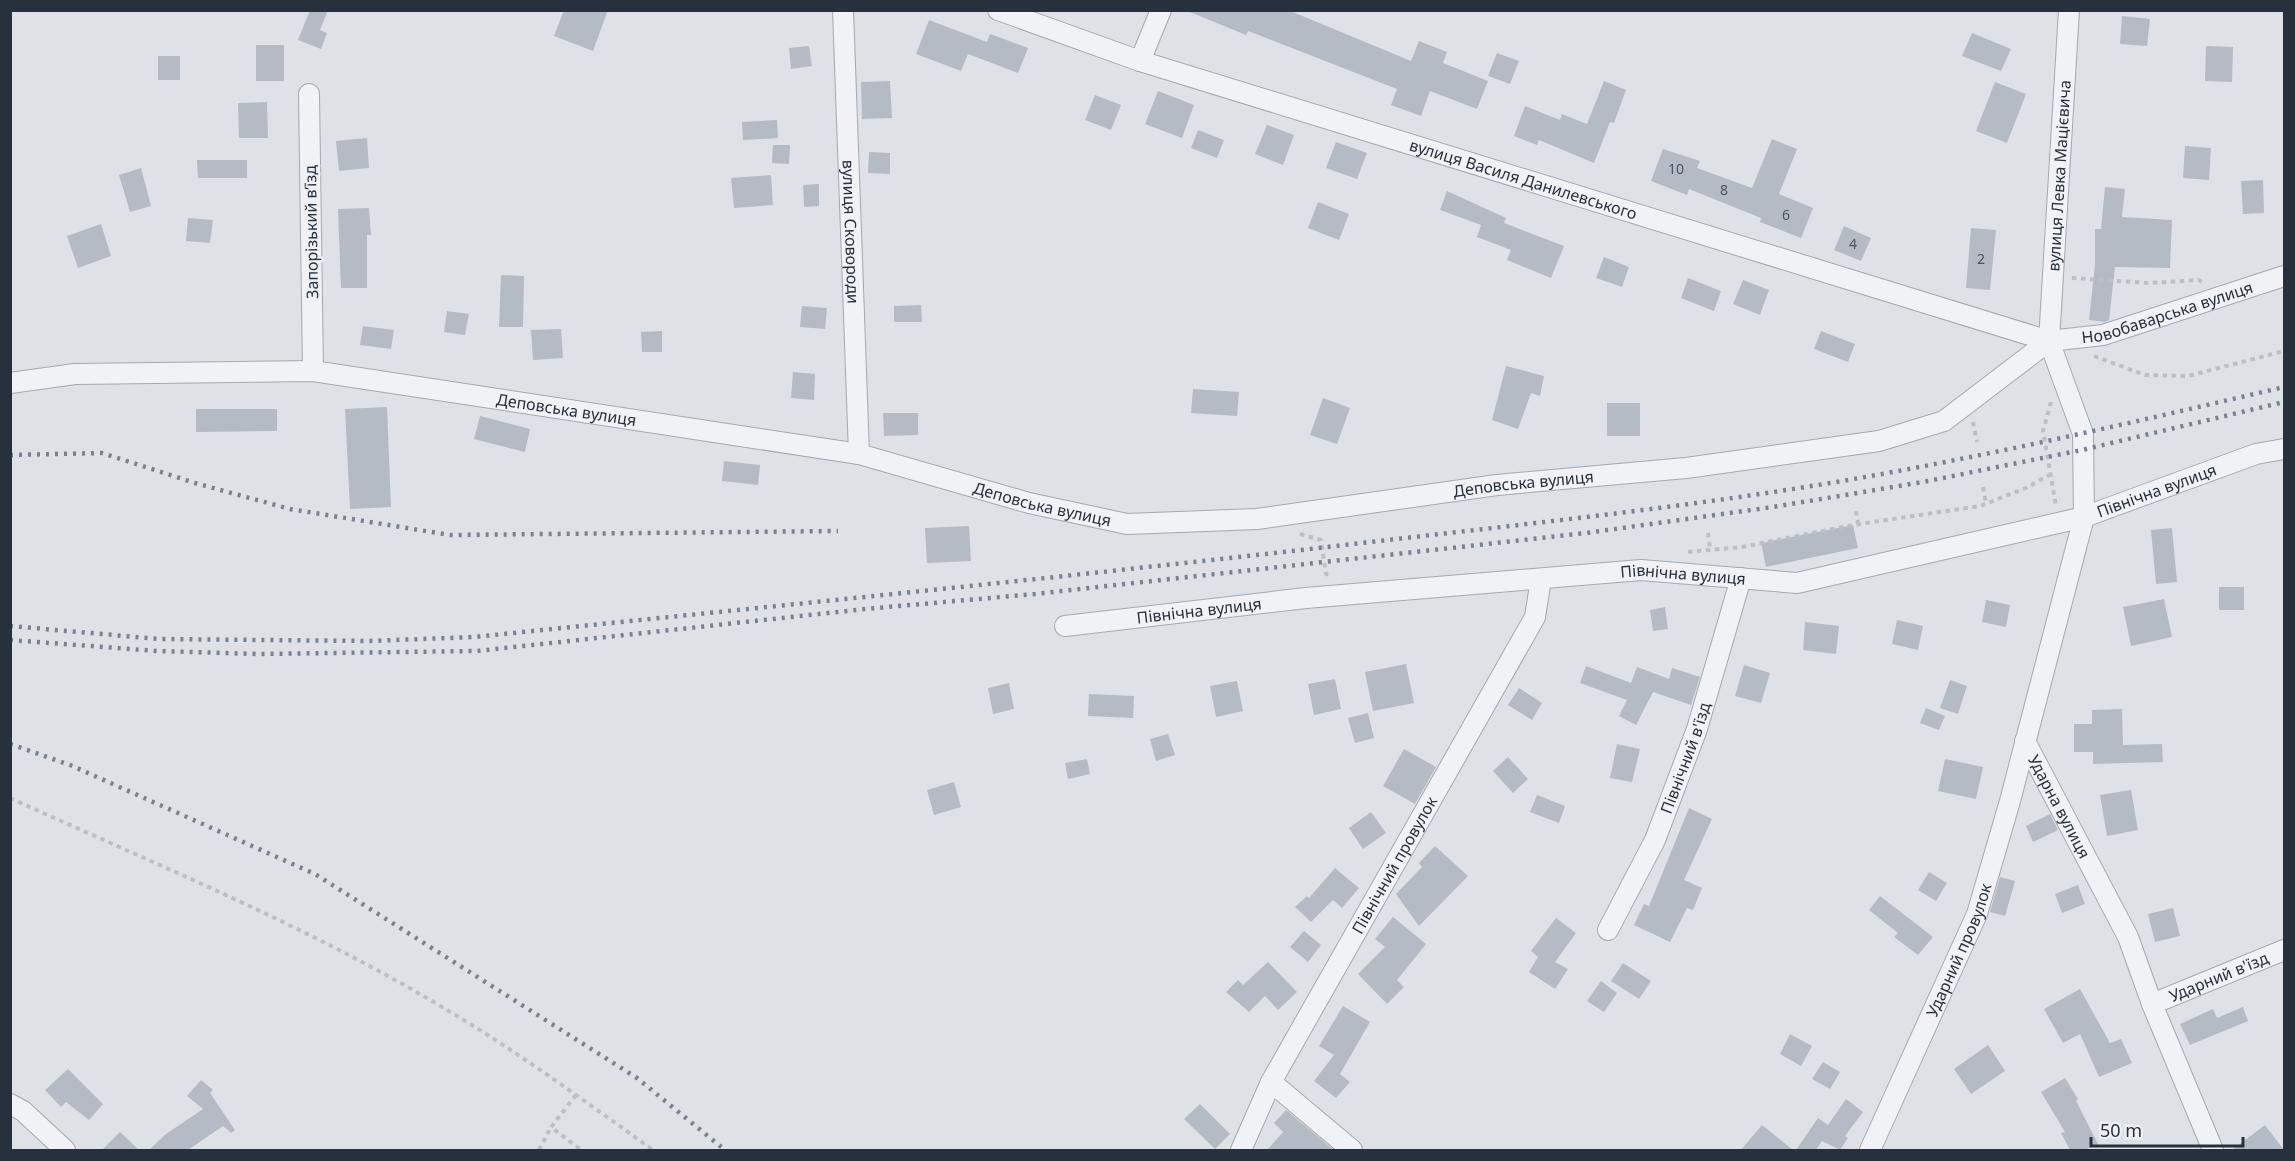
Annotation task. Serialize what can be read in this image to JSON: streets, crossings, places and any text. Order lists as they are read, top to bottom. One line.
{"streets":{"street":["вулиця Левка Мацієвича","вулиця Василя Данилевського","Запорізький вʼїзд","вулиця Сковороди","Новобаварська вулиця","Деповська вулиця","Північна вулиця","Північний в'їзд","Ударна вулиця","Північний провулок","Ударний провулок","Ударний в'їзд"]},"crossings":[["вулиця Левка Мацієвича","вулиця Василя Данилевського"],["вулиця Левка Мацієвича","Новобаварська вулиця"],["вулиця Левка Мацієвича","Деповська вулиця"],["вулиця Левка Мацієвича","Ударна вулиця"],["вулиця Василя Данилевського","Новобаварська вулиця"],["вулиця Василя Данилевського","Деповська вулиця"],["вулиця Василя Данилевського","Ударна вулиця"],["Запорізький вʼїзд","Деповська вулиця"],["вулиця Сковороди","Деповська вулиця"],["Новобаварська вулиця","Деповська вулиця"],["Новобаварська вулиця","Ударна вулиця"],["Деповська вулиця","Ударна вулиця"],["Північна вулиця","Північний в'їзд"],["Північна вулиця","Ударна вулиця"],["Північна вулиця","Північний провулок"],["Ударна вулиця","Ударний провулок"],["Ударна вулиця","Ударний в'їзд"]],"house_numbers":["10","8","6","4","2"],"scale_bar":"50 m"}
